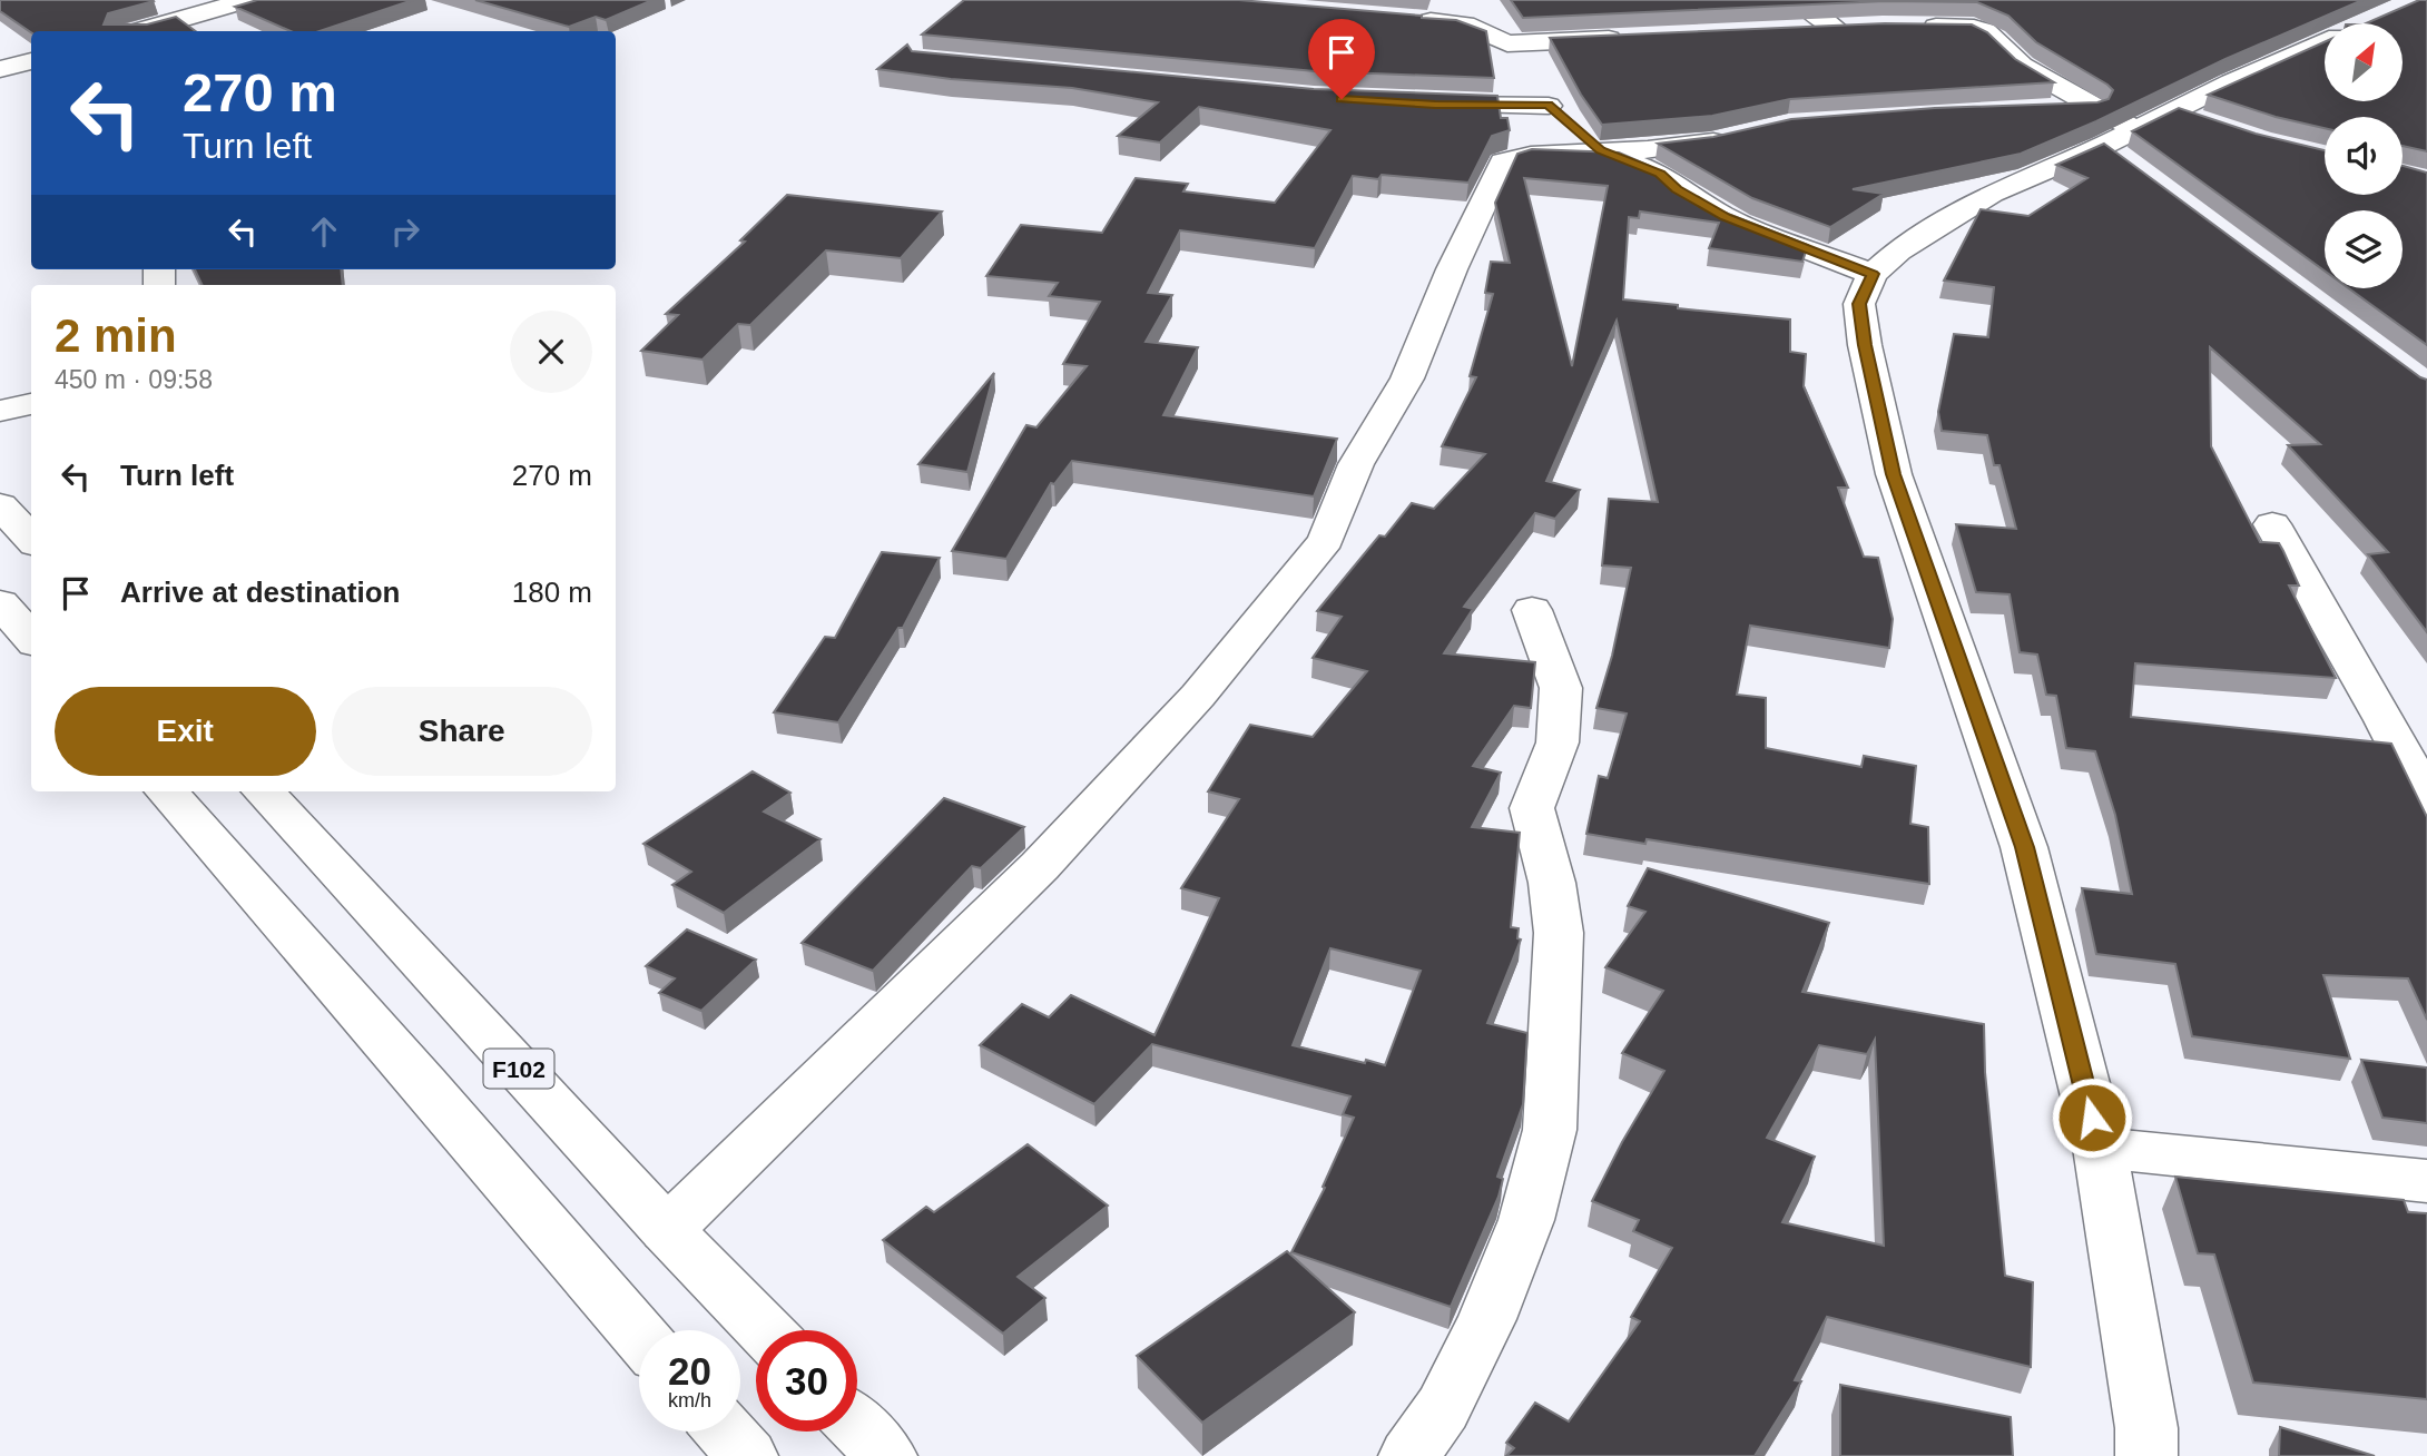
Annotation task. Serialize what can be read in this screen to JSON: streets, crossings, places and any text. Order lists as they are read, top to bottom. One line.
{"streets":{"street":["F102"]},"north":"top right","page":{"turn":["270 m","Turn left"],"heading":["2 min","450 m · 09:58"],"list":[{"name":"Turn left","value":"270 m"},{"name":"Arrive at destination","value":"180 m"}],"buttons":["Exit","Share"],"speed":"20 km/h","limit":"30"}}
